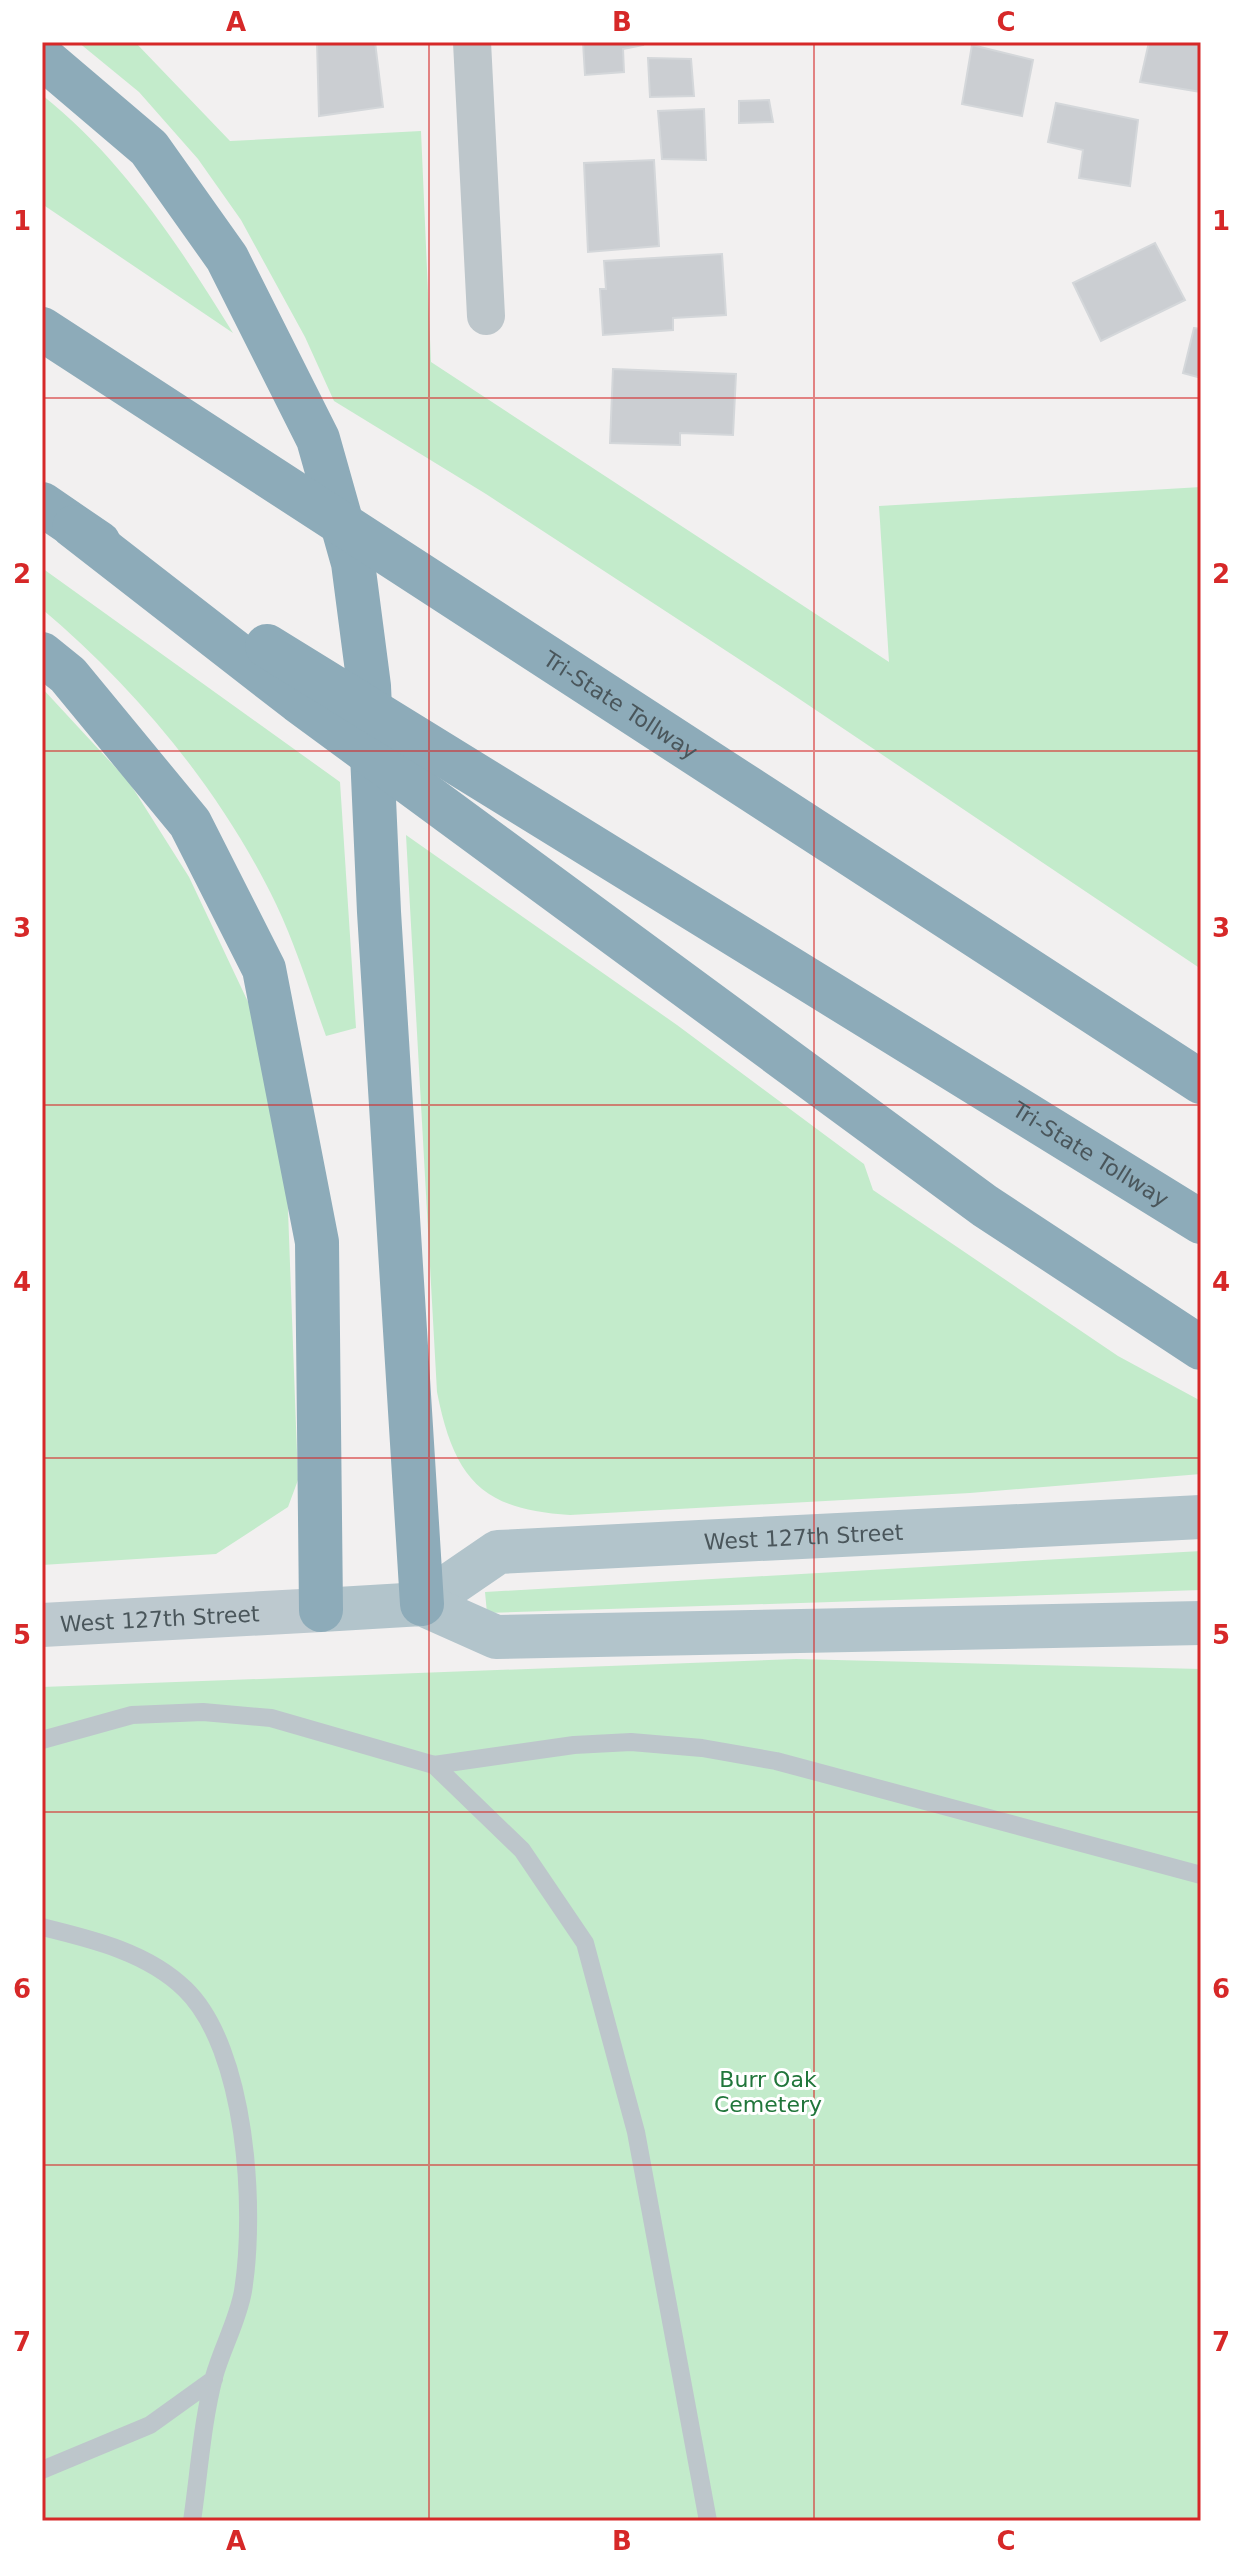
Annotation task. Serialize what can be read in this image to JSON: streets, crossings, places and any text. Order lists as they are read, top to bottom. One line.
{"streets":{"highway":["Tri-State Tollway"],"main road":["West 127th Street"]},"parks":["Burr Oak Cemetery"],"grid":{"columns":["A","B","C"],"rows":["1","2","3","4","5","6","7"]}}
